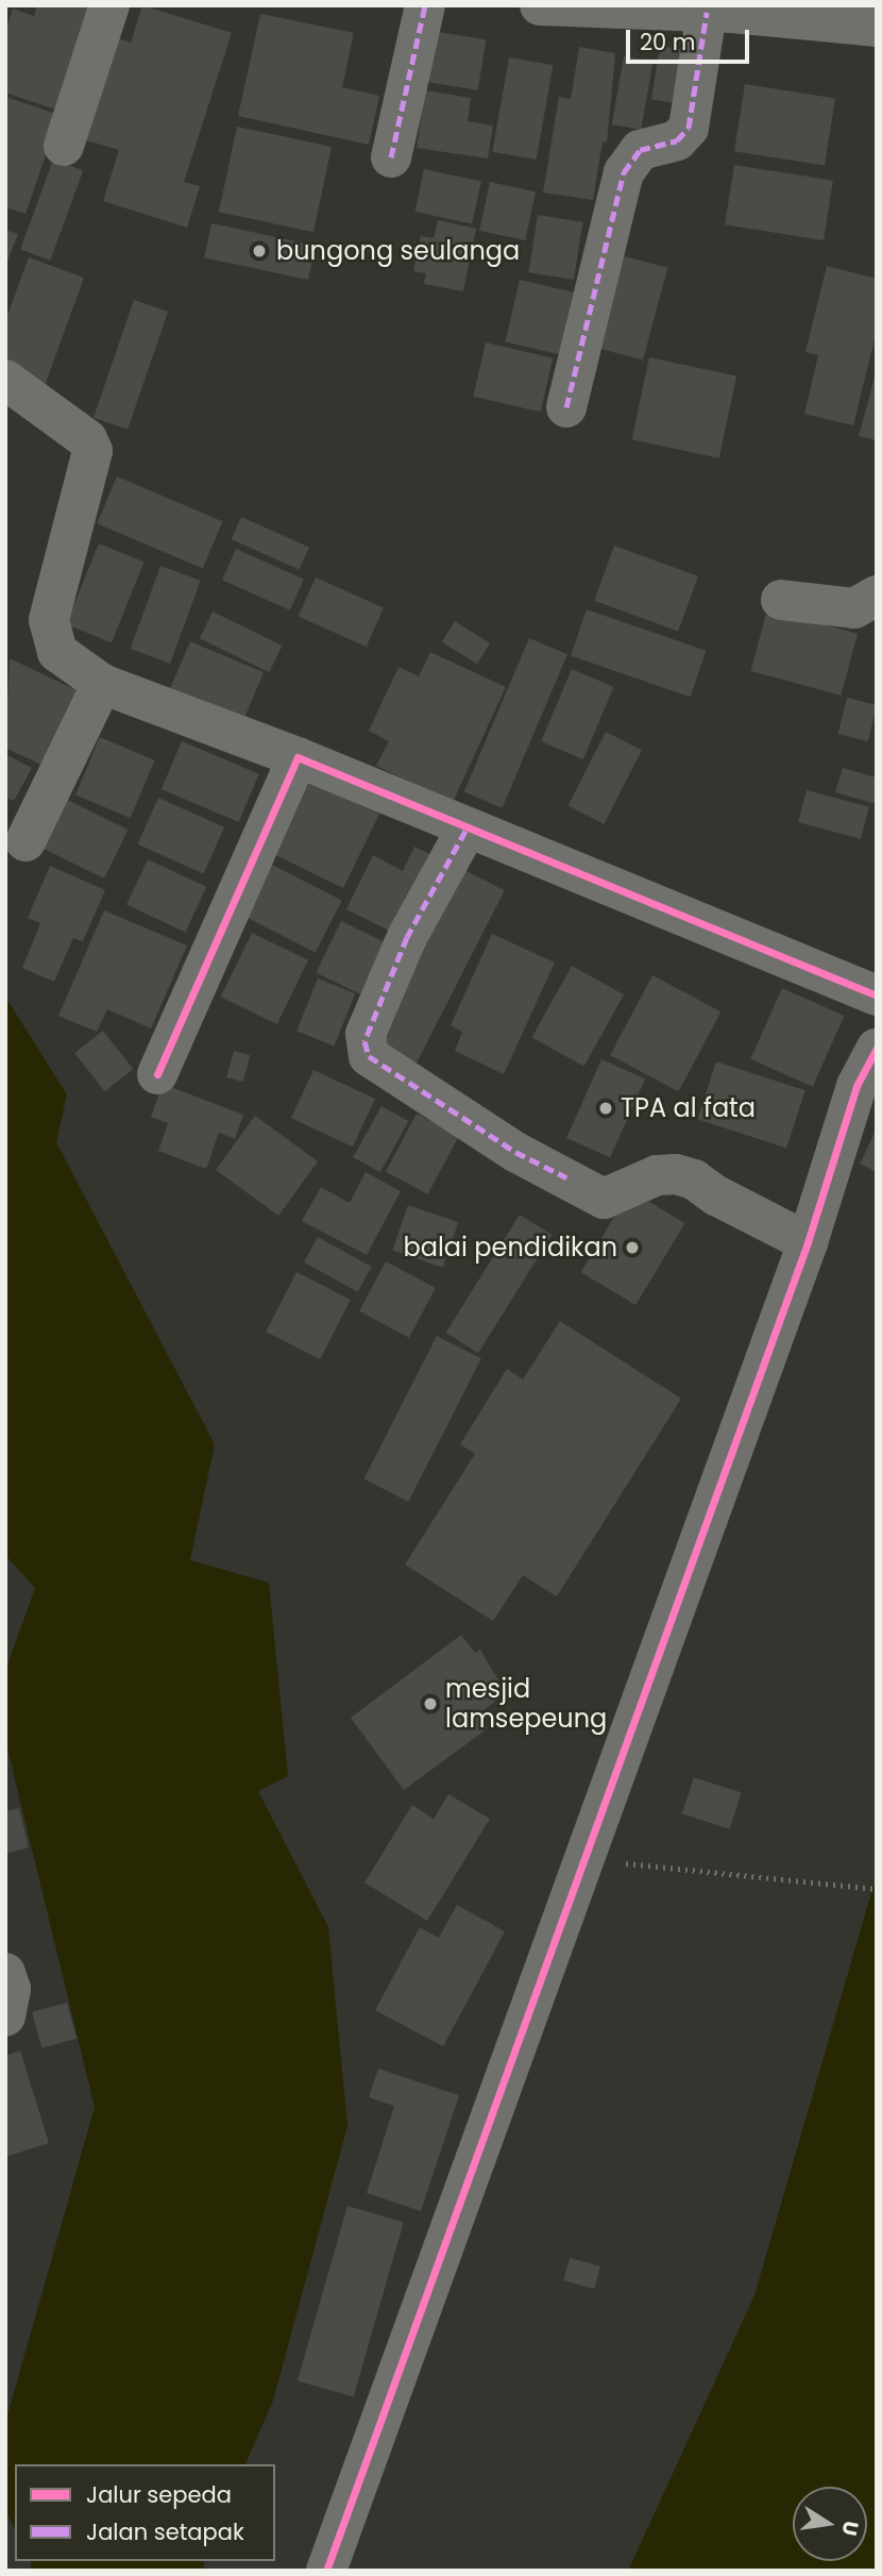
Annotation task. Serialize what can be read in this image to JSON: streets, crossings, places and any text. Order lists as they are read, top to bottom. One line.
{"places":["bungong seulanga","TPA al fata","balai pendidikan","mesjid lamsepeung"],"legend":["Jalur sepeda","Jalan setapak"],"scale_bar":"20 m","north":"right"}
